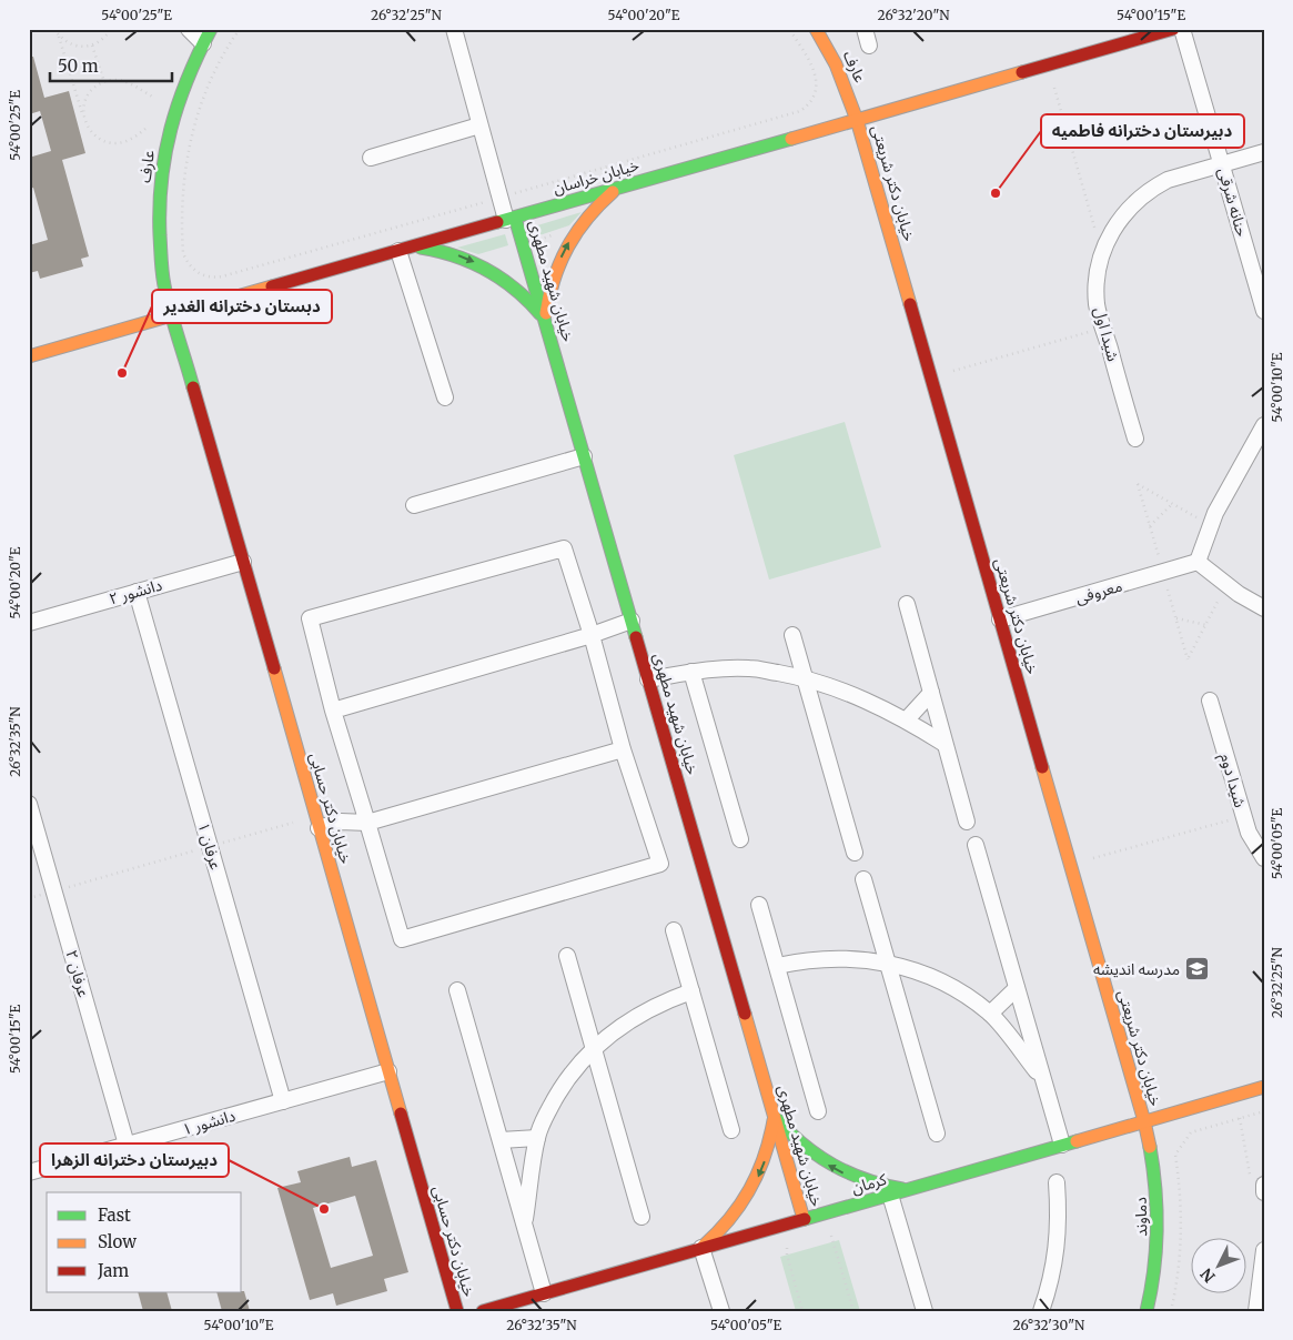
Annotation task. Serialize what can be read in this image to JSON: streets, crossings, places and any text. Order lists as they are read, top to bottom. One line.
{"streets":{"street":["عارف","خیابان خراسان","خیابان دکتر شریعتی","حنانه شرقی","خیابان شهید مطهری","شیدا اول","دانشور ۲","معروفی","شیدا دوم","خیابان دکتر حسابی","عرفان ۱","عرفان ۲","دانشور ۱","کرمان","دماوند"]},"crossings":[["عارف","خیابان خراسان"],["عارف","خیابان دکتر شریعتی"],["عارف","خیابان دکتر حسابی"],["خیابان خراسان","خیابان دکتر شریعتی"],["خیابان خراسان","خیابان شهید مطهری"],["خیابان خراسان","خیابان دکتر حسابی"],["خیابان دکتر شریعتی","معروفی"],["خیابان دکتر شریعتی","کرمان"],["خیابان دکتر شریعتی","دماوند"],["حنانه شرقی","شیدا اول"],["خیابان شهید مطهری","کرمان"],["دانشور ۲","خیابان دکتر حسابی"],["دانشور ۲","عرفان ۱"],["خیابان دکتر حسابی","دانشور ۱"],["عرفان ۱","دانشور ۱"],["عرفان ۲","دانشور ۱"],["کرمان","دماوند"]],"places":{"other":["دبیرستان دخترانه فاطمیه","دبستان دخترانه الغدیر","دبیرستان دخترانه الزهرا"],"school or university":["مدرسه اندیشه"]},"legend":["Fast","Slow","Jam"],"scale_bar":"50 m","north":"bottom left","coordinates":["54°00'25\"E","26°32'25\"N","54°00'20\"E","26°32'20\"N","54°00'15\"E","54°00'10\"E","26°32'35\"N","54°00'05\"E","26°32'30\"N"]}
